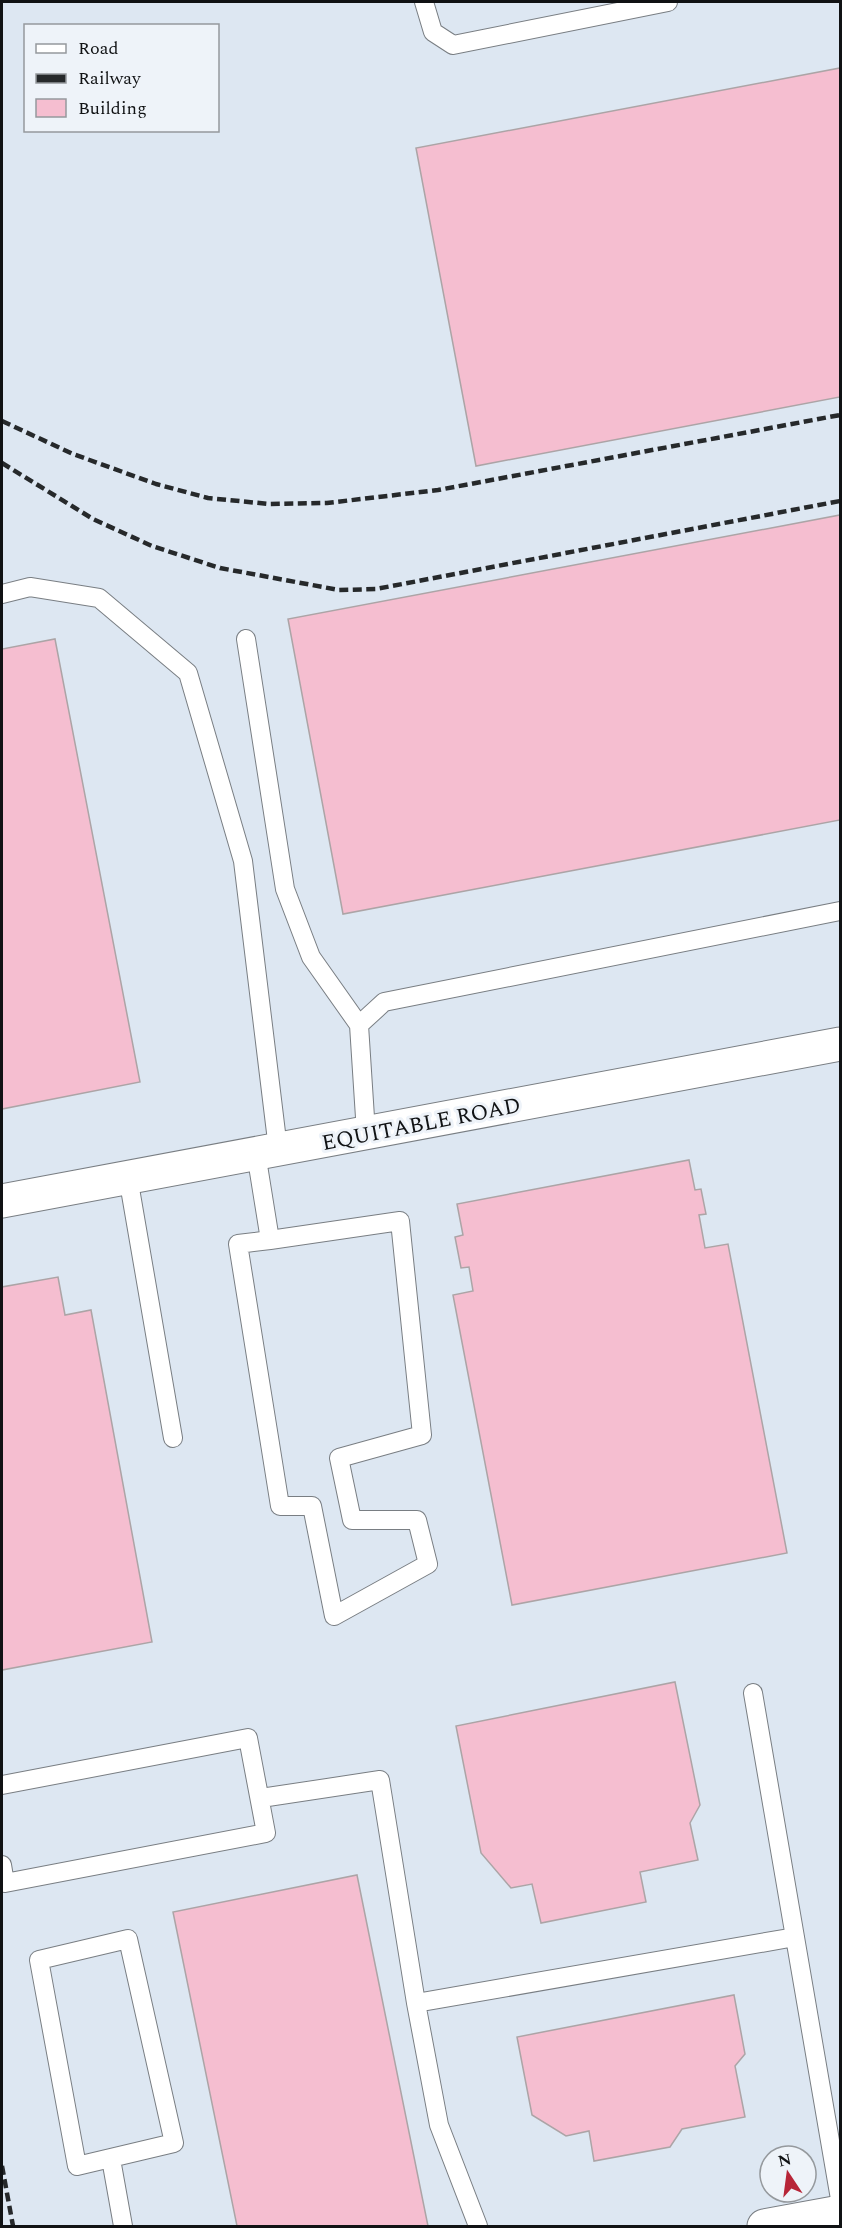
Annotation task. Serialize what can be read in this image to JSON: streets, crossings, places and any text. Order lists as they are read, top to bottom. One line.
{"streets":{"street":["EQUITABLE ROAD"]},"legend":["Road","Railway","Building"],"north":"top"}
